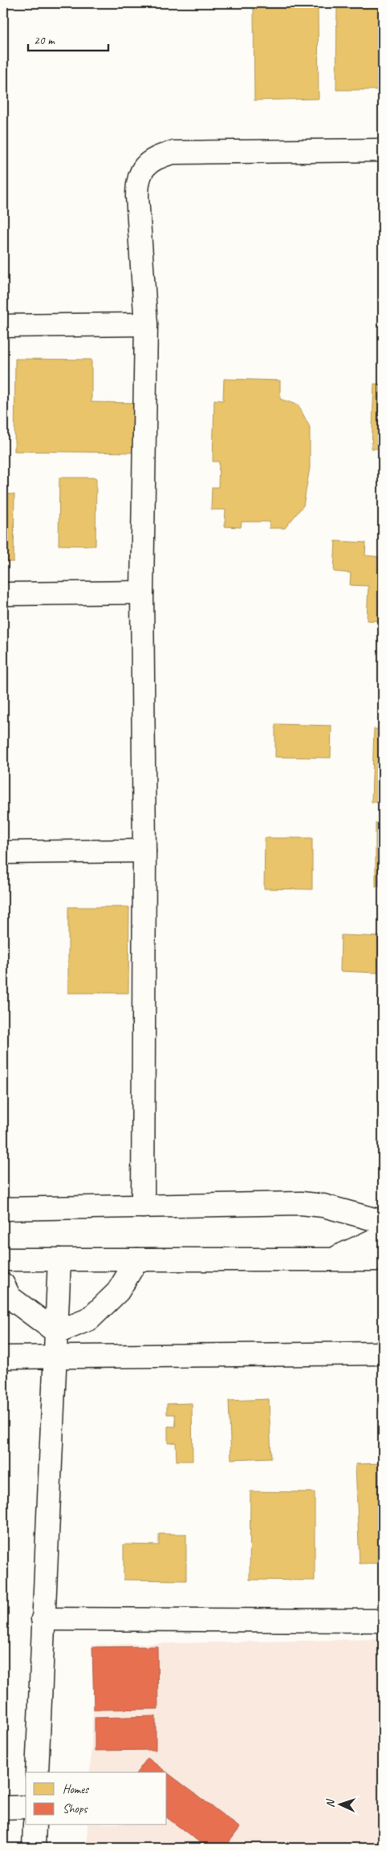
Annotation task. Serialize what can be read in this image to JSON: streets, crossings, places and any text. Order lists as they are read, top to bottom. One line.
{"legend":["Homes","Shops"],"scale_bar":"20 m","north":"left"}
